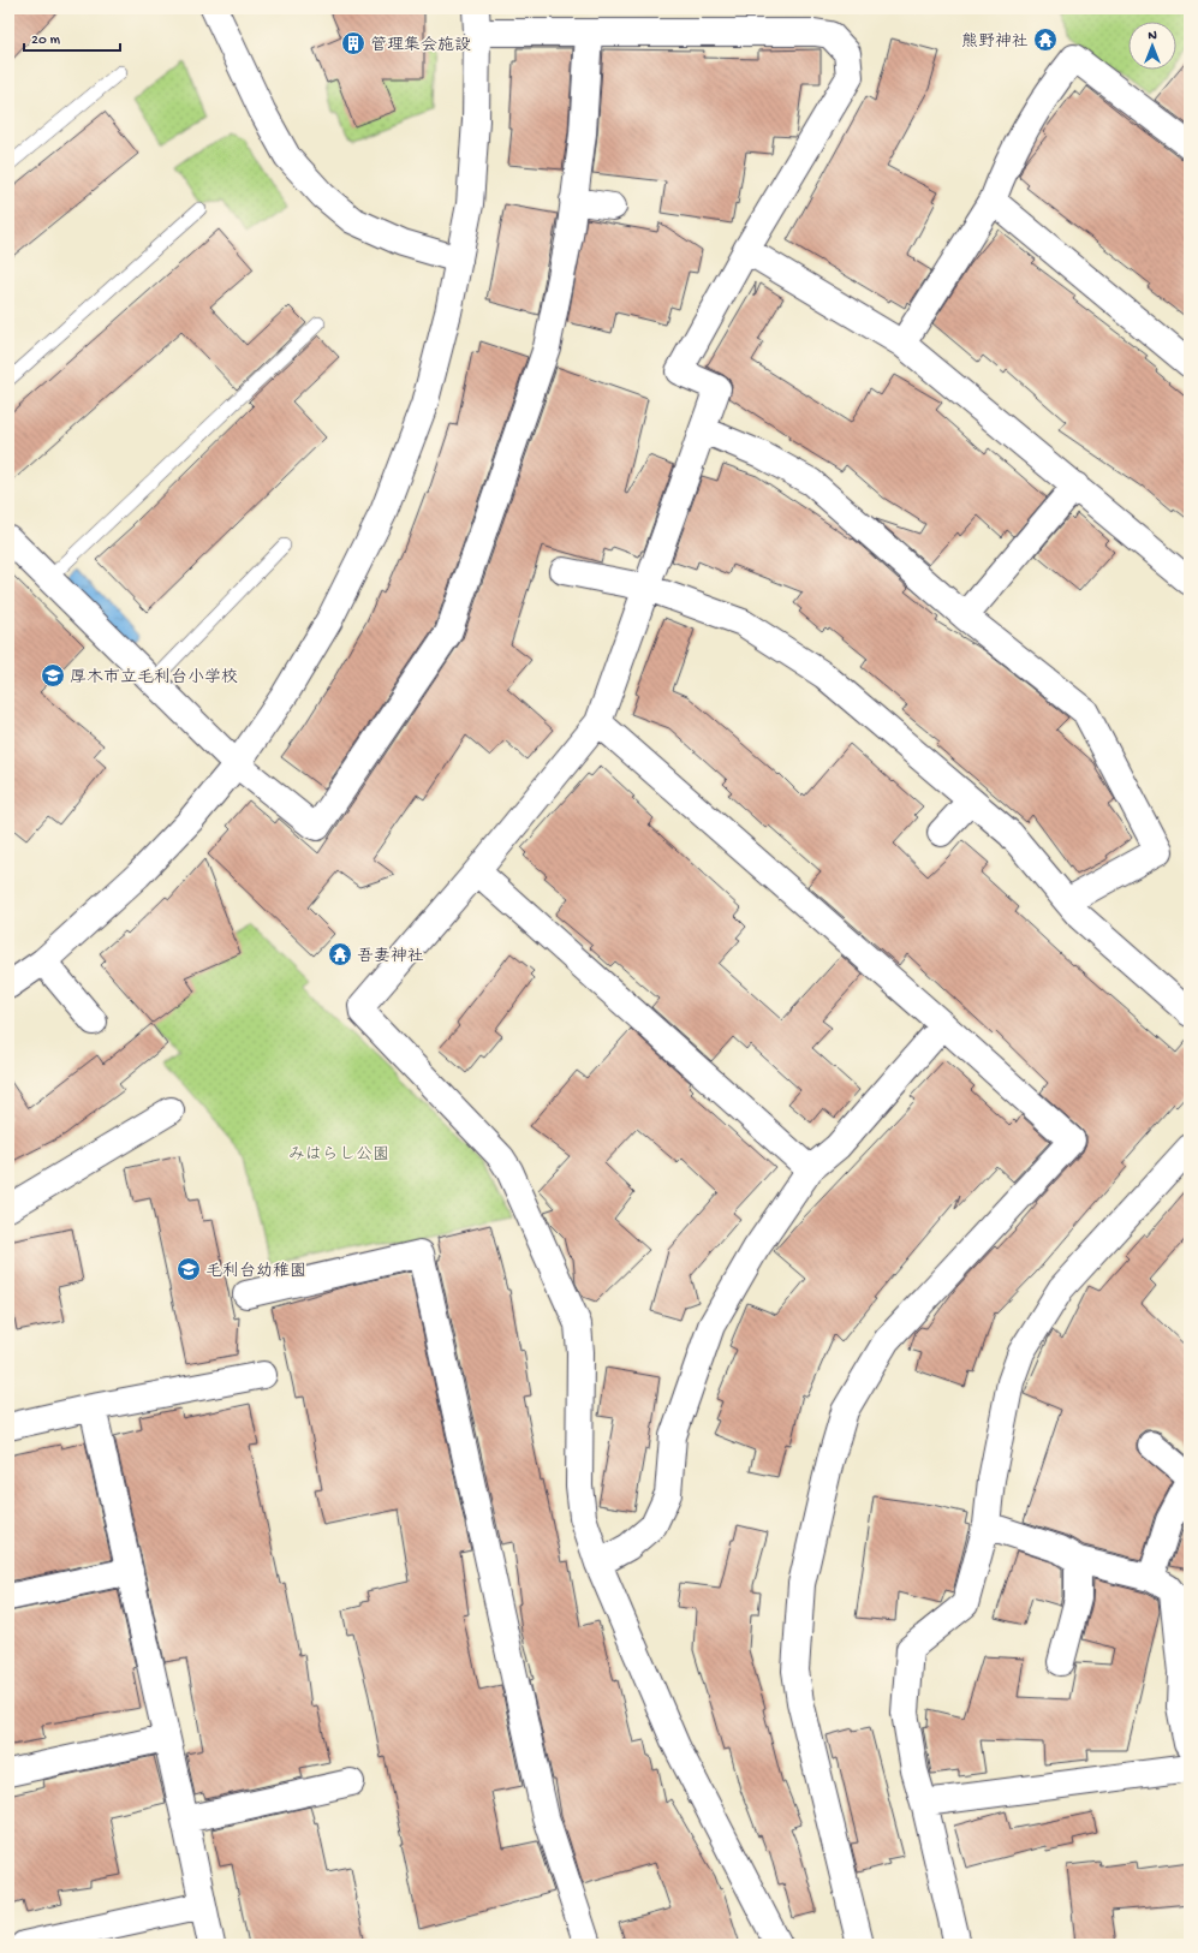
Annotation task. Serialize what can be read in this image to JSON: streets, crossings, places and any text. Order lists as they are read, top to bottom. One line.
{"parks":["みはらし公園"],"places":{"temple":["熊野神社","吾妻神社"],"building":["管理集会施設"],"school or university":["厚木市立毛利台小学校","毛利台幼稚園"]},"scale_bar":"20 m","north":"top"}
